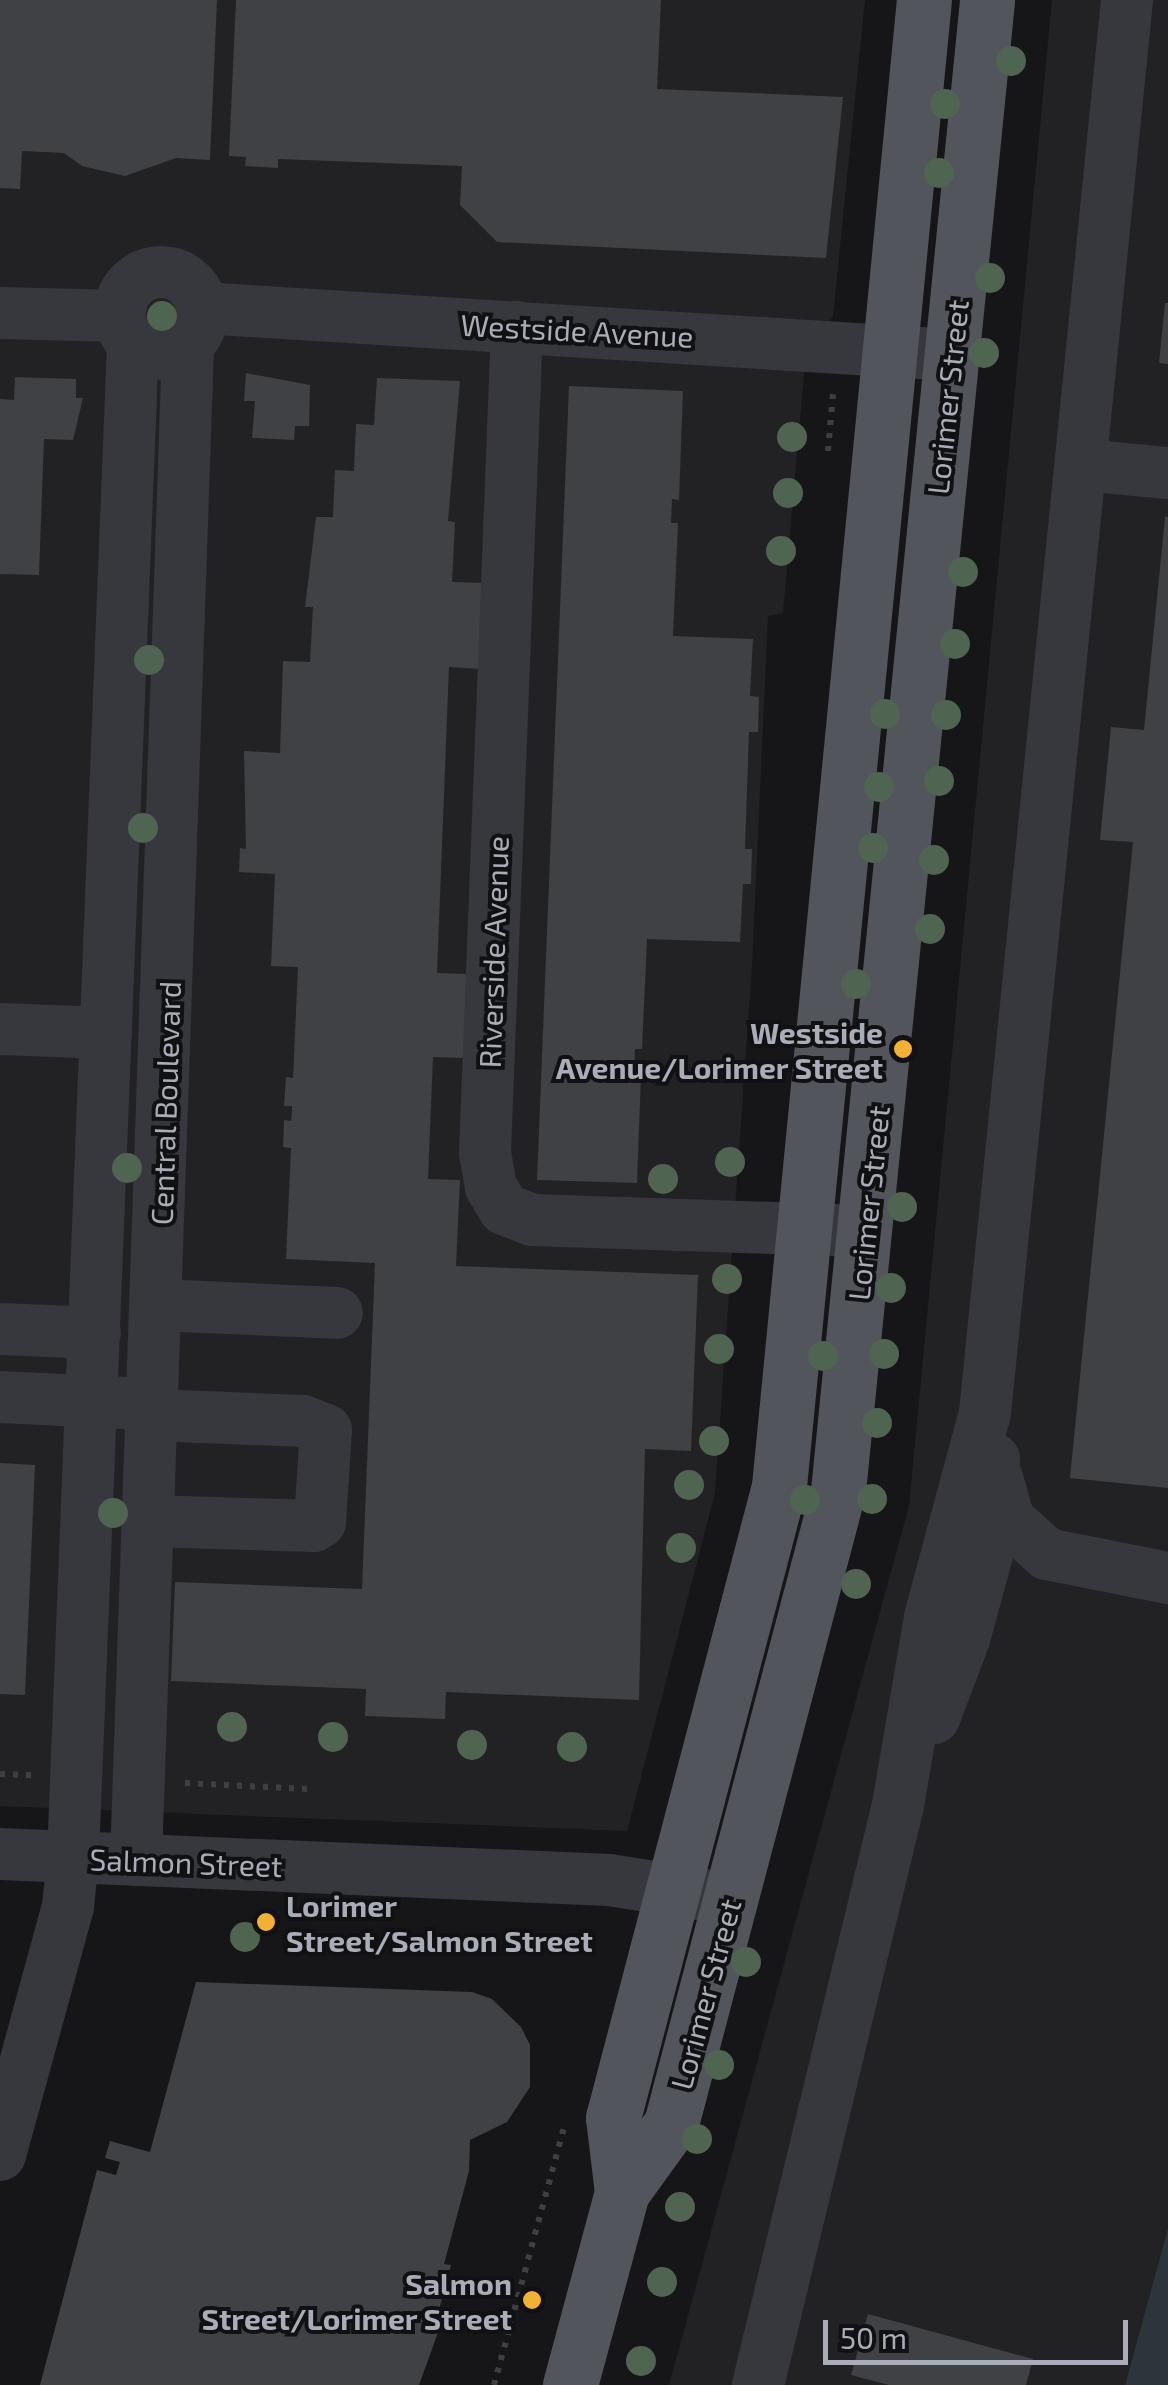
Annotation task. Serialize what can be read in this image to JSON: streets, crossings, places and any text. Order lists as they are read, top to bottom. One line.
{"streets":{"main road":["Lorimer Street"],"street":["Westside Avenue","Riverside Avenue","Central Boulevard","Salmon Street"]},"crossings":[["Westside Avenue","Lorimer Street"],["Westside Avenue","Riverside Avenue"],["Westside Avenue","Central Boulevard"],["Lorimer Street","Riverside Avenue"],["Lorimer Street","Salmon Street"],["Central Boulevard","Salmon Street"]],"places":["Westside Avenue/Lorimer Street","Lorimer Street/Salmon Street","Salmon Street/Lorimer Street"],"scale_bar":"50 m"}
